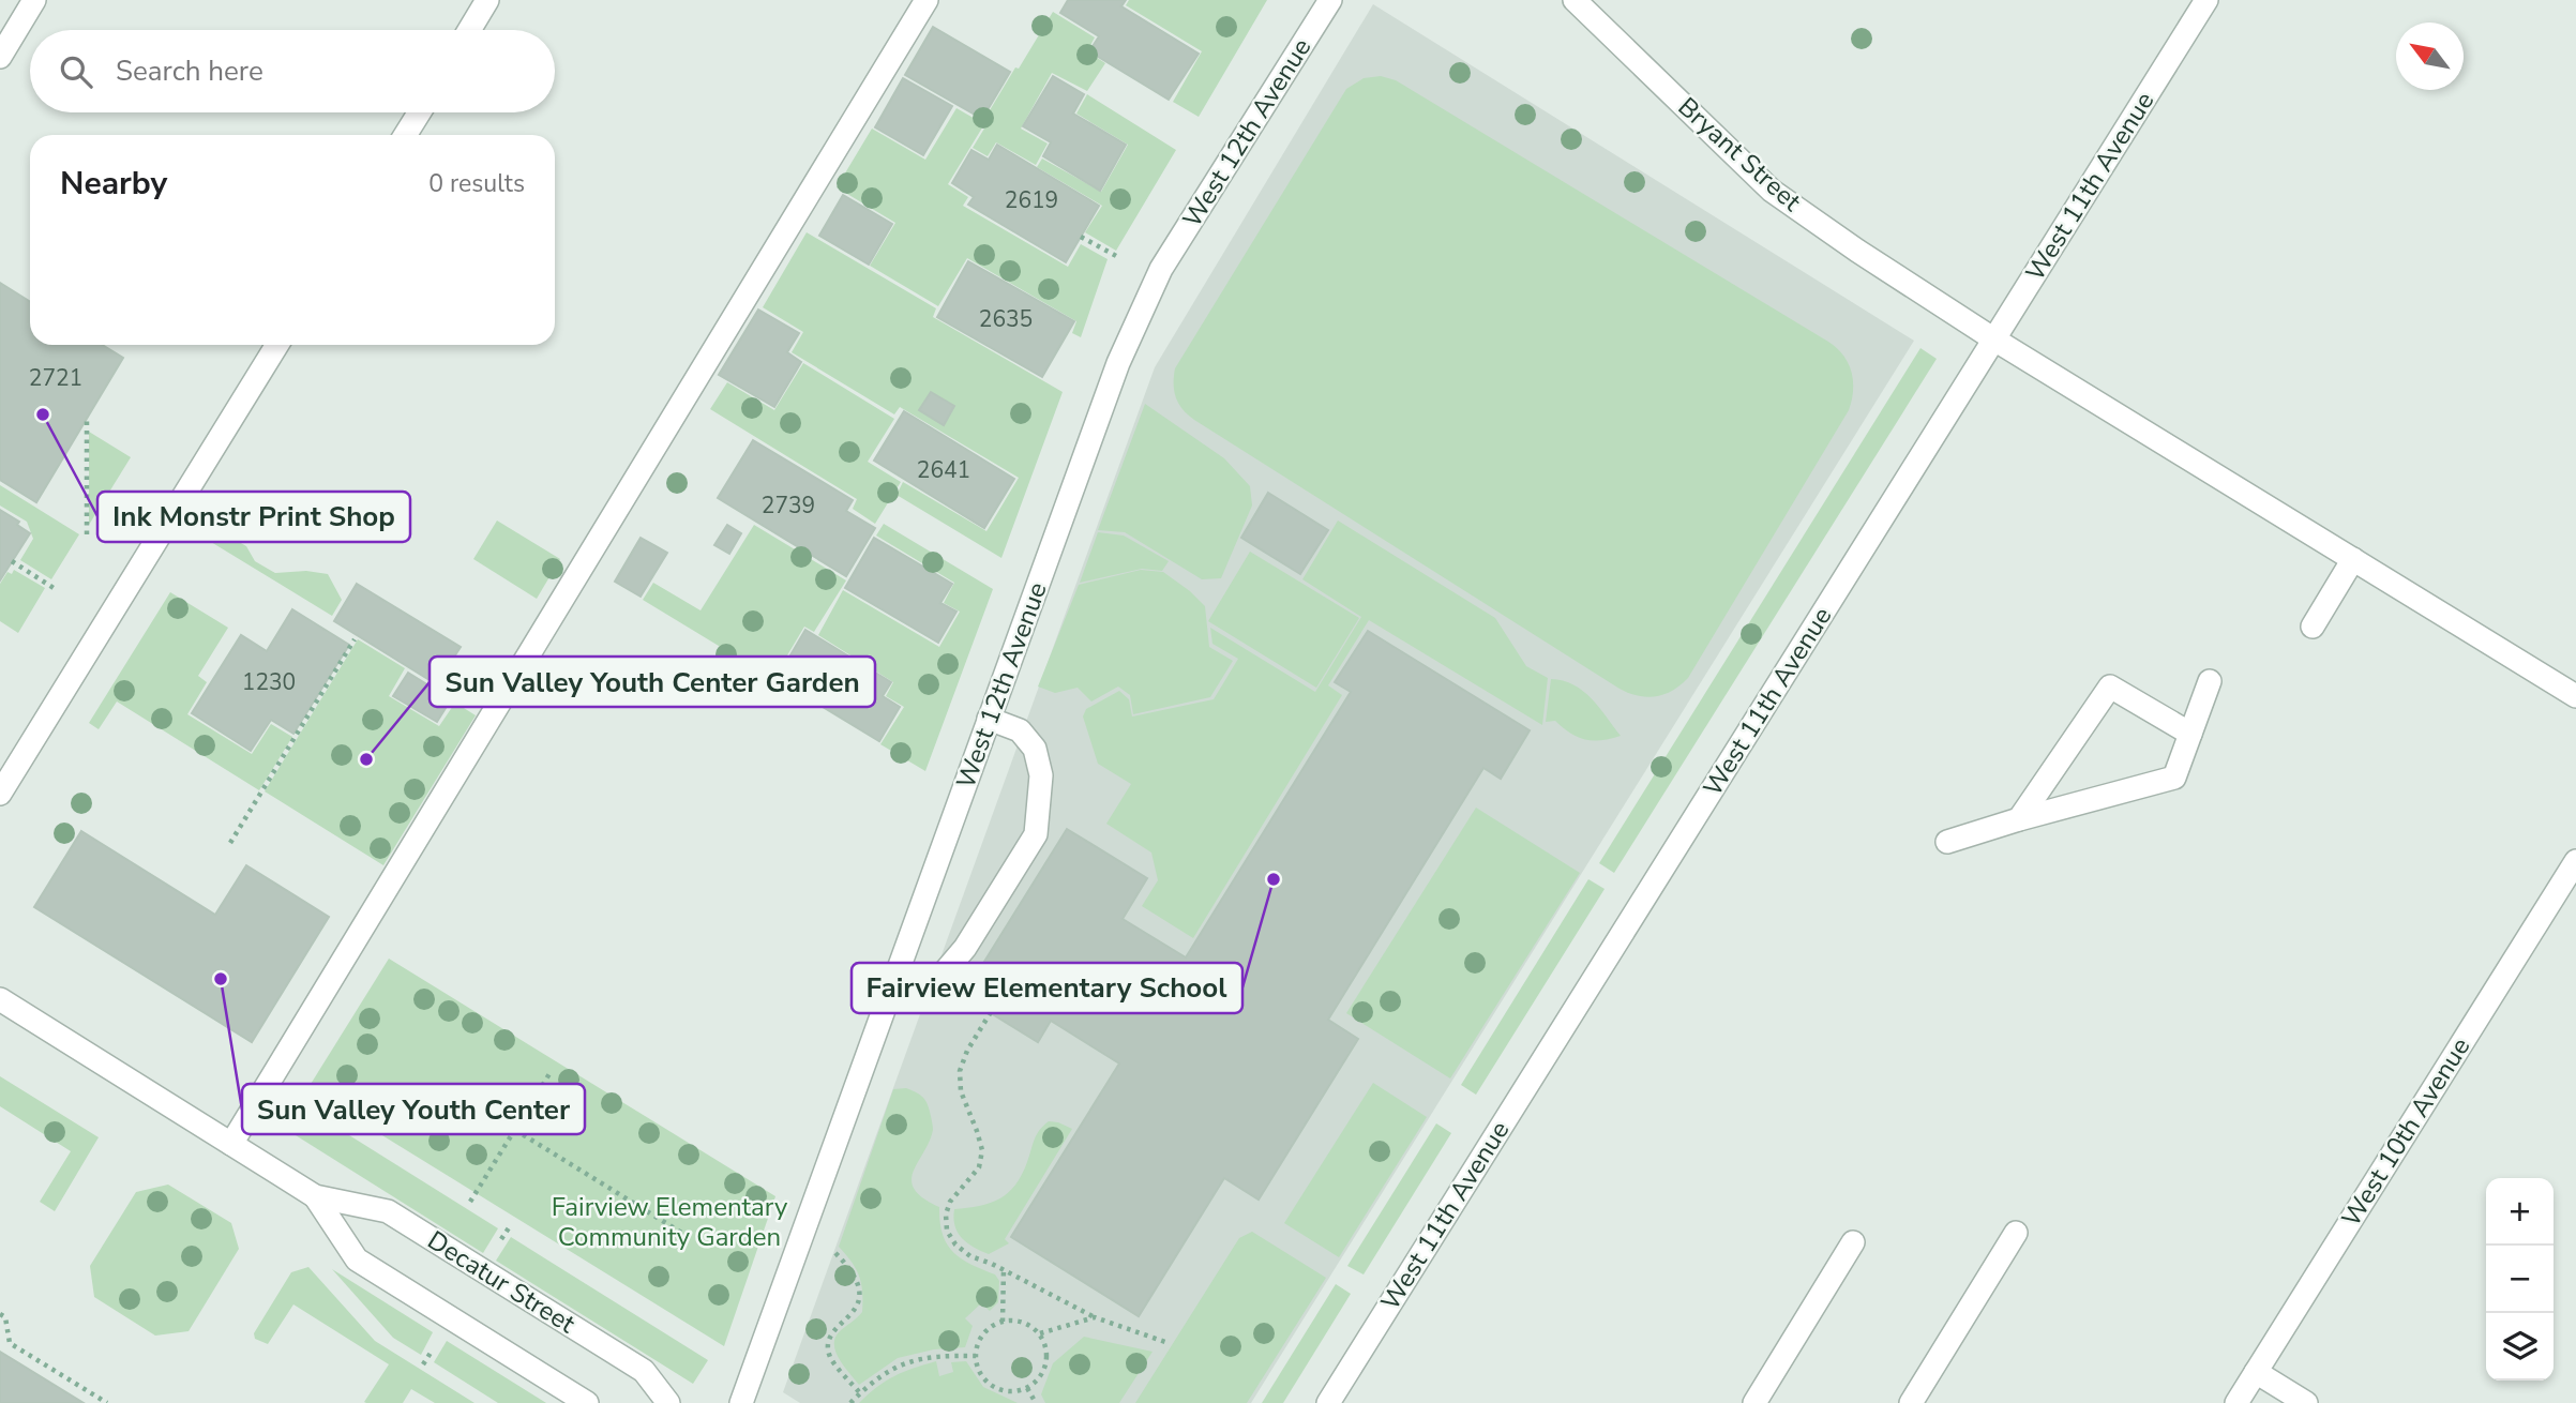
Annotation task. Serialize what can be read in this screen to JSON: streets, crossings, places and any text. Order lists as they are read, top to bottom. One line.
{"streets":{"street":["West 12th Avenue","Bryant Street","West 11th Avenue","West 10th Avenue","Decatur Street"]},"crossings":[["Bryant Street","West 11th Avenue"]],"parks":["Fairview Elementary Community Garden"],"places":["Ink Monstr Print Shop","Sun Valley Youth Center Garden","Fairview Elementary School","Sun Valley Youth Center"],"house_numbers":["2619","2635","2721","2641","2739","1230"],"north":"top left","page":{"search":"Search here","heading":["Nearby","0 results"],"map_buttons":["+","−"]}}
